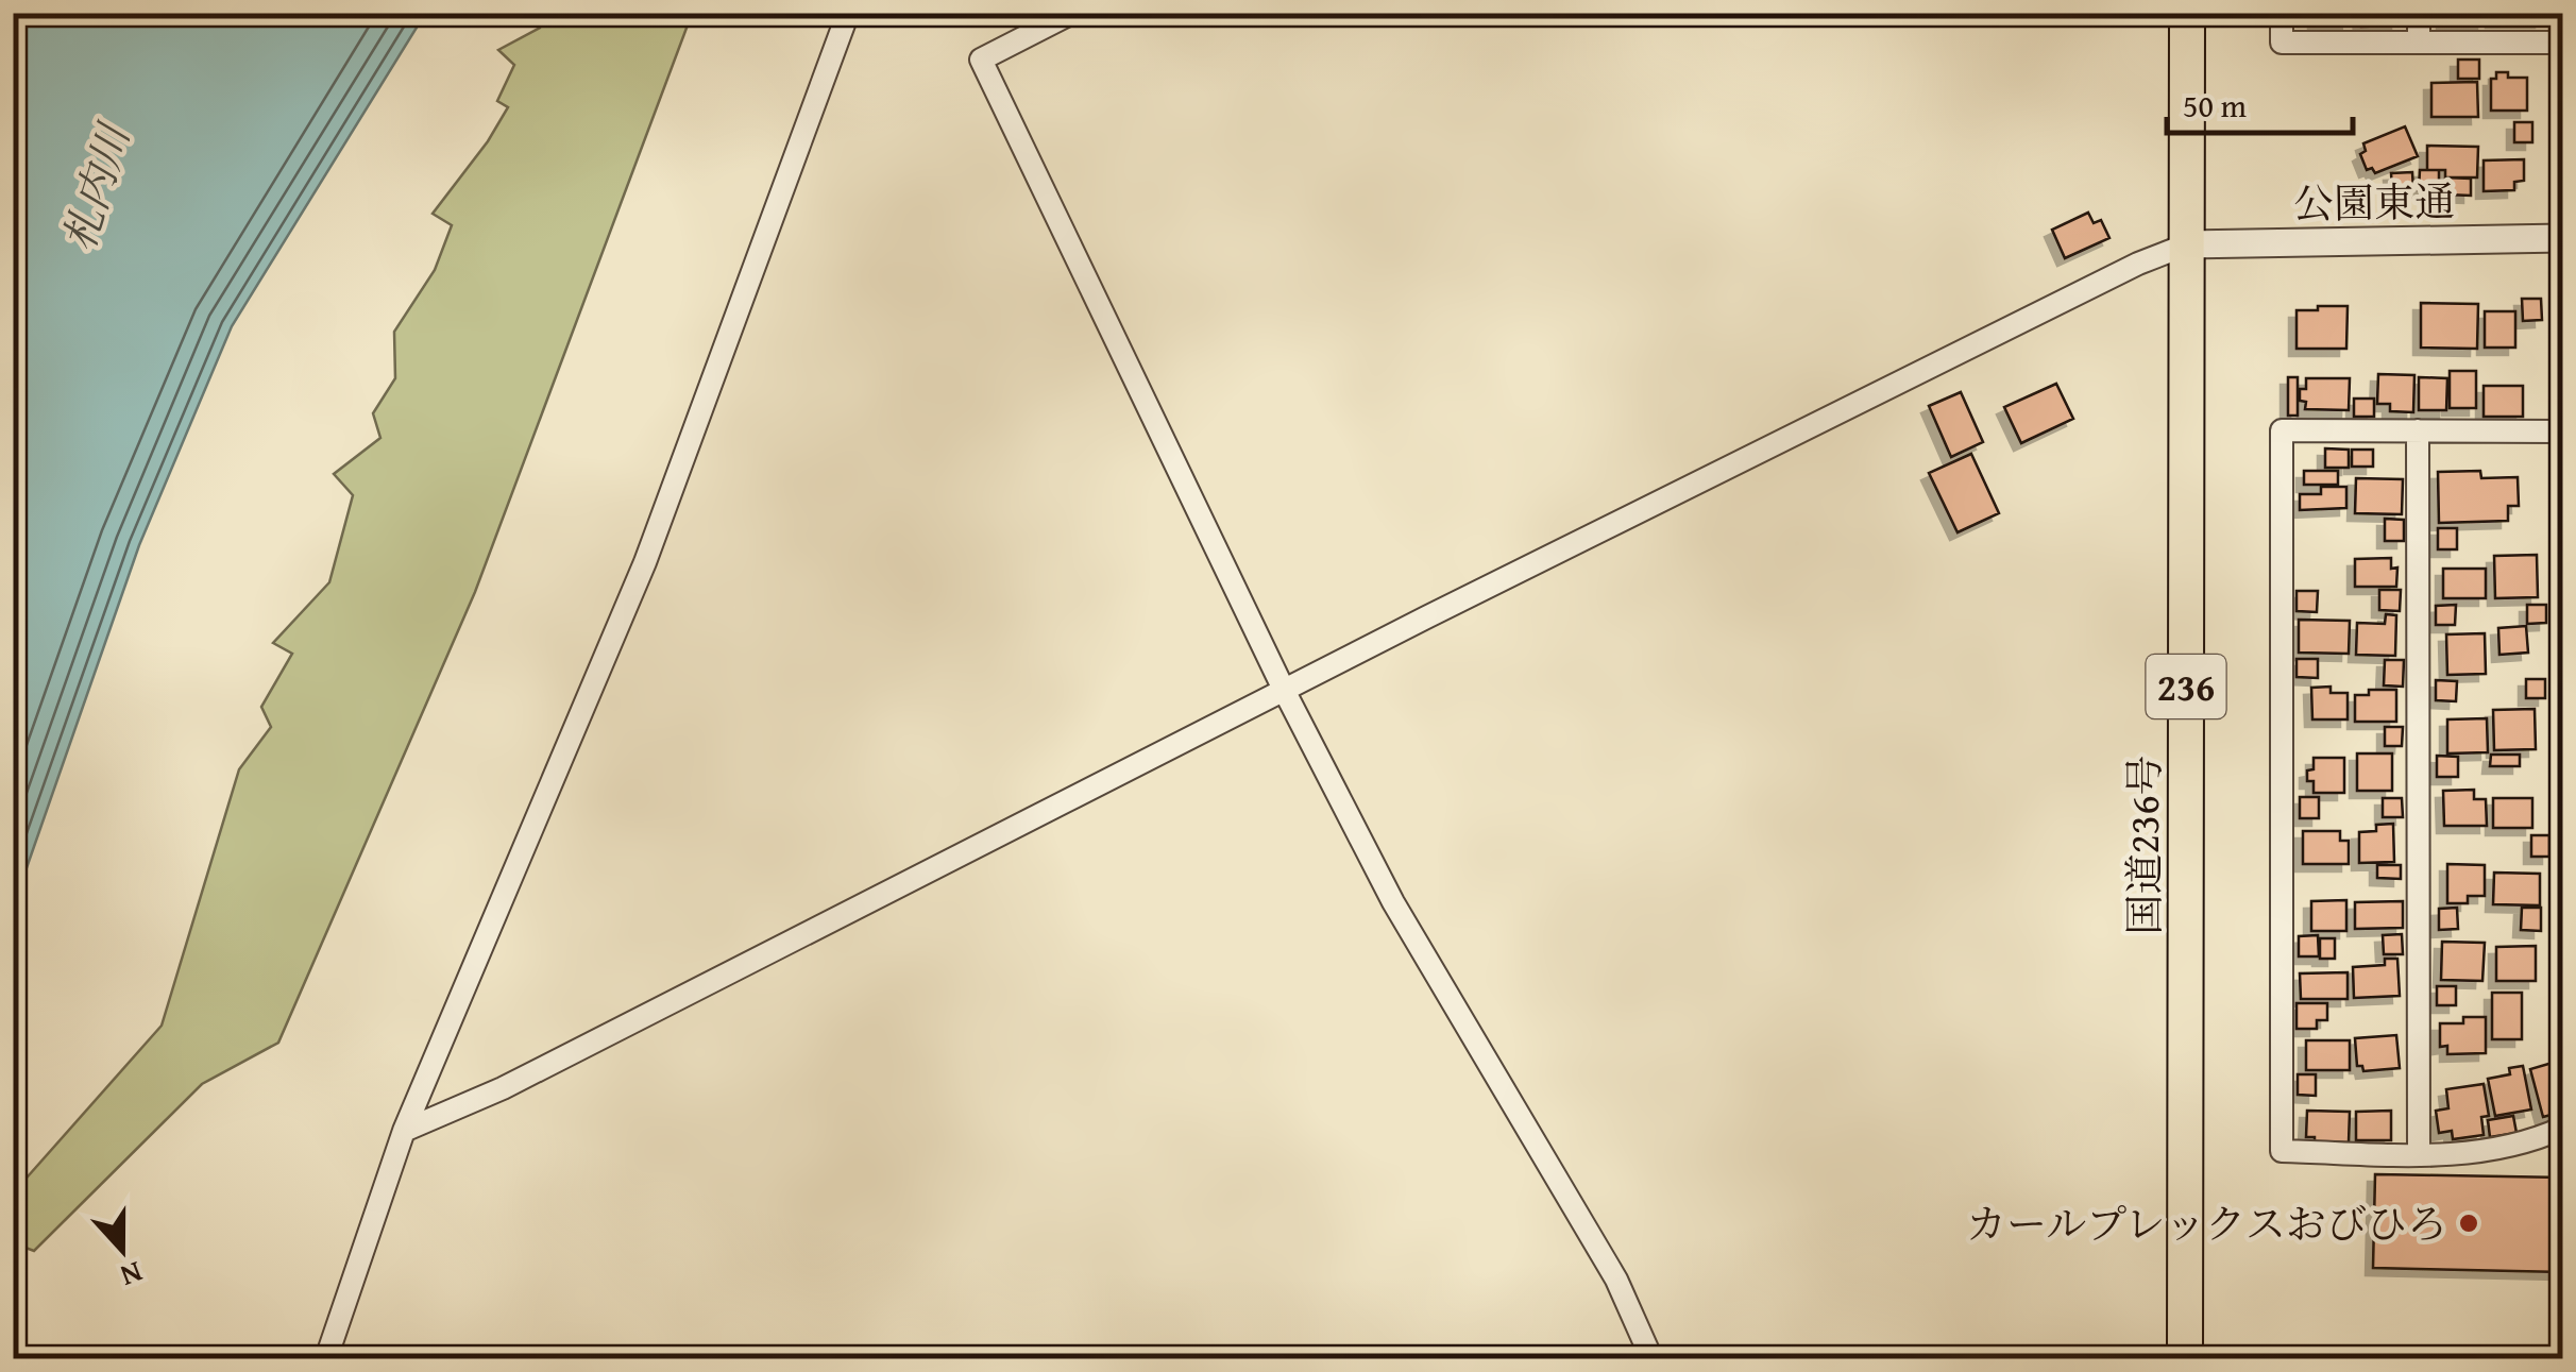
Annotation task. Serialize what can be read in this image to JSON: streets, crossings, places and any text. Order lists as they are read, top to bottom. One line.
{"streets":{"highway":["236","国道236号"],"street":["公園東通"]},"crossings":[["公園東通","国道236号"]],"water":["札内川"],"places":["カールプレックスおびひろ"],"scale_bar":"50 m","north":"bottom"}
